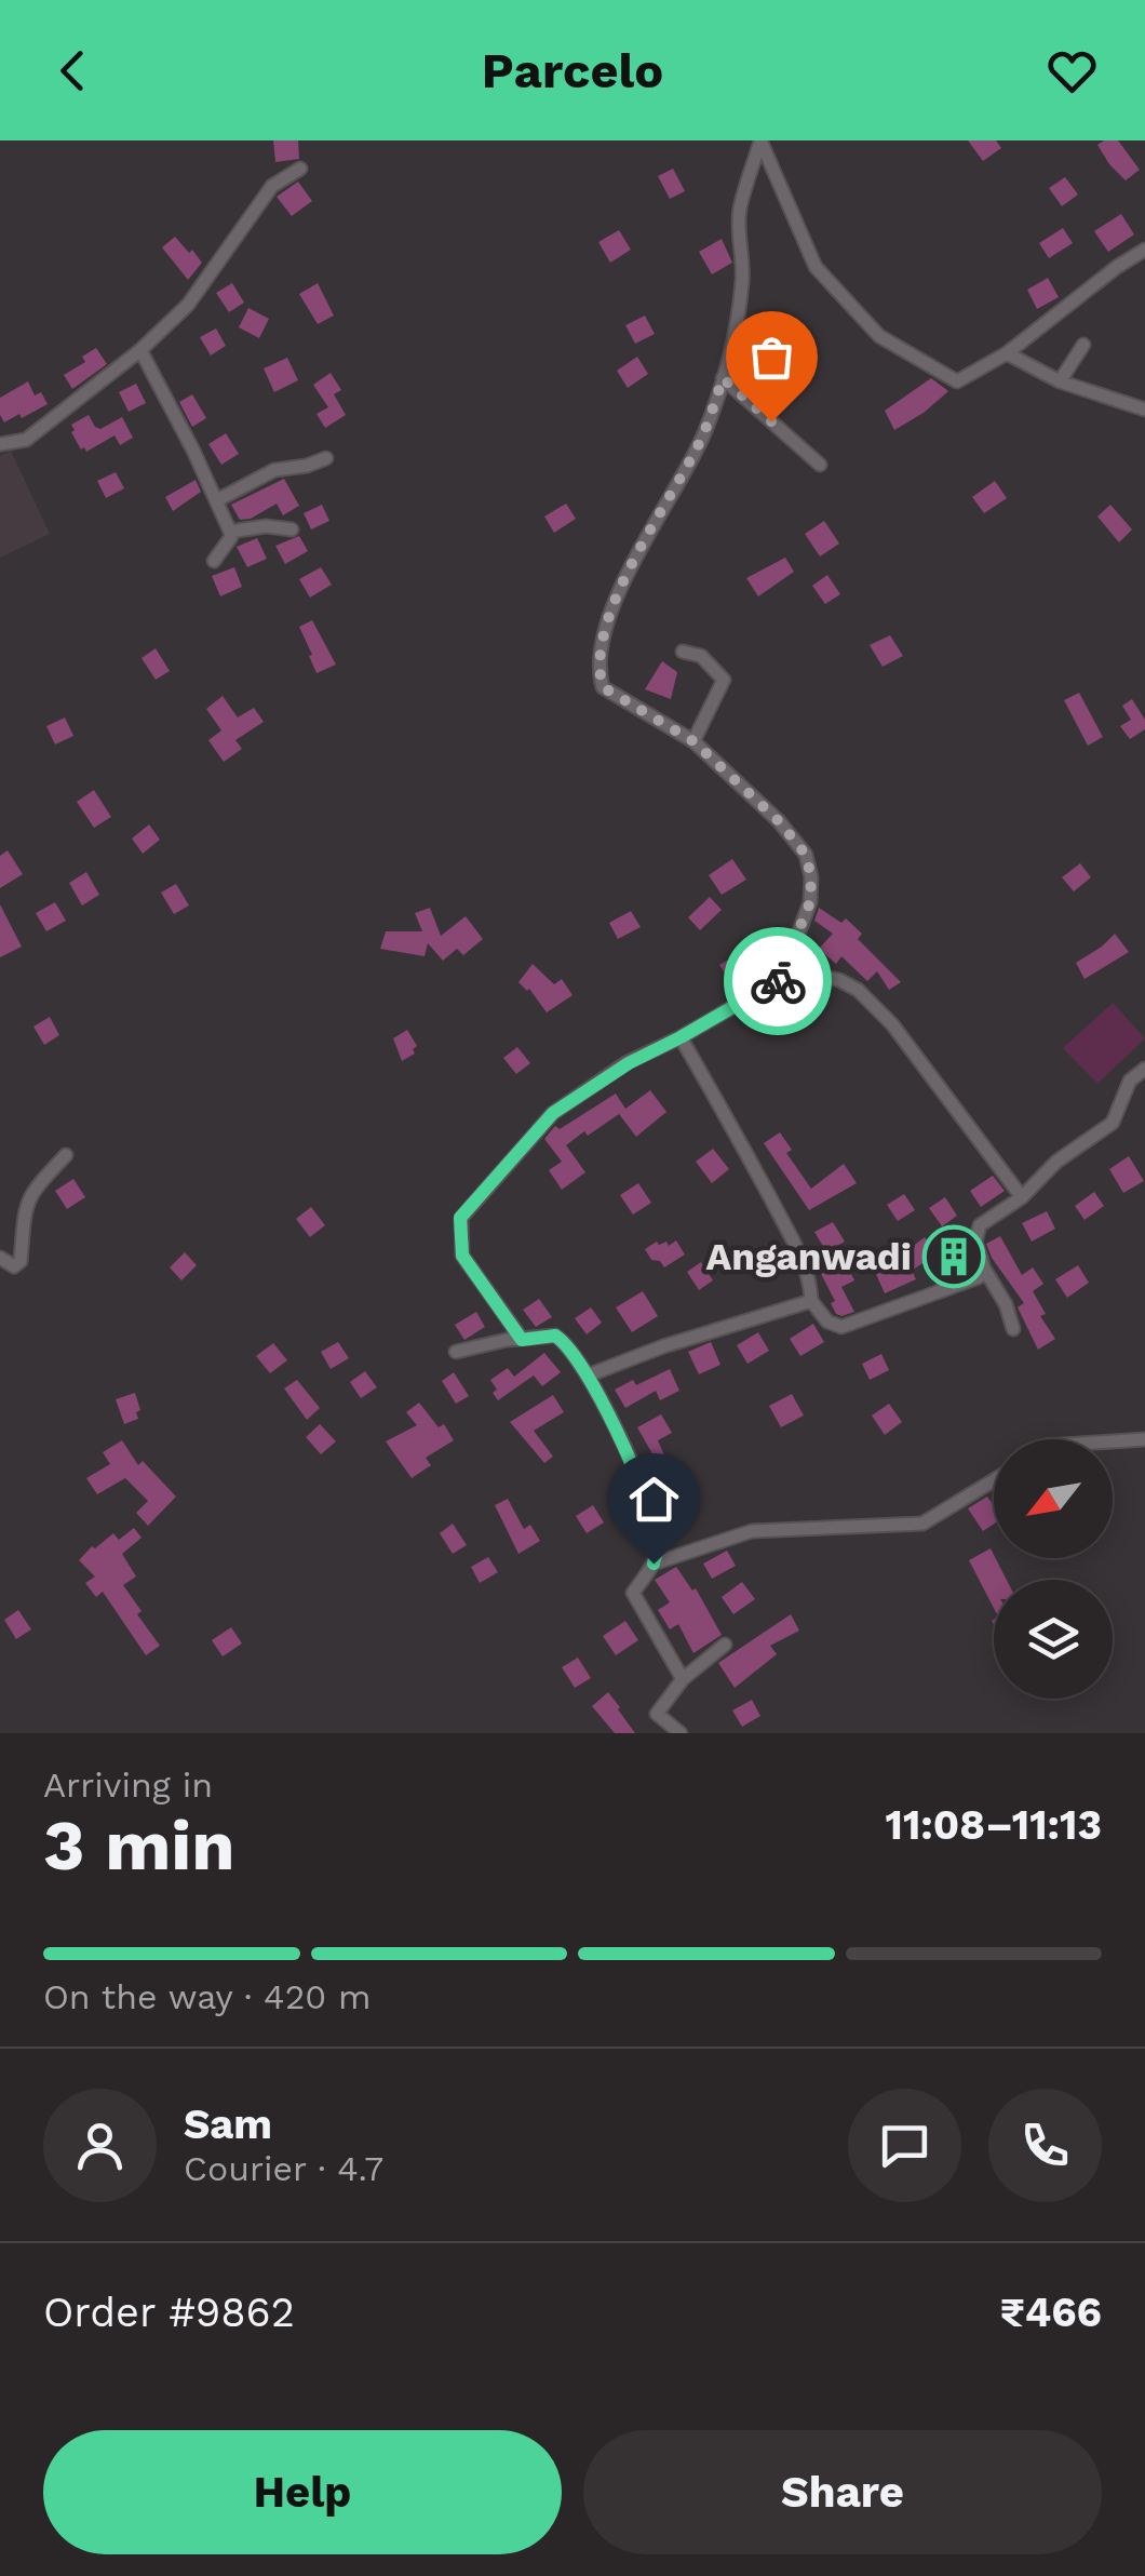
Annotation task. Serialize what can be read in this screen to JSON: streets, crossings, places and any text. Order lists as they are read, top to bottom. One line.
{"places":{"building":["Anganwadi"]},"north":"bottom left","page":{"header":"Parcelo","heading":["3 min","Arriving in","11:08–11:13"],"panel":["Sam","Courier · 4.7","Order #9862","₹466"],"bar":"On the way · 420 m","buttons":["Help","Share"]}}
